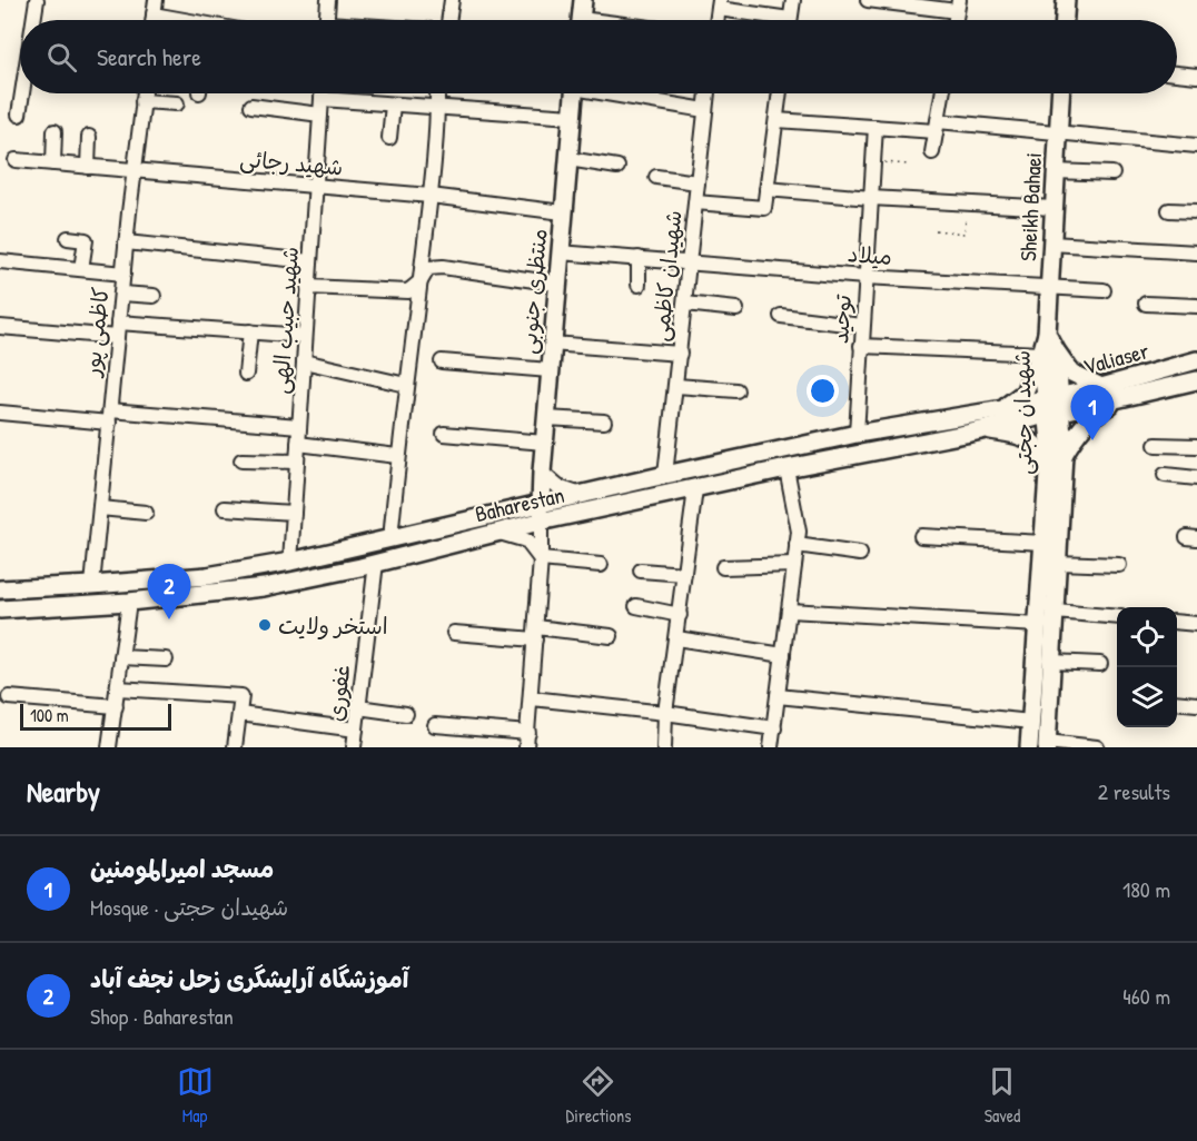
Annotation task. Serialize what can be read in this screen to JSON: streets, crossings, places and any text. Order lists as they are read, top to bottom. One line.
{"streets":{"main road":["Sheikh Bahaei","منتظری جنوبی","Valiaser","شهیدان حجتی","Baharestan"],"street":["شهید رجائی","میلاد","شهیدان کاظمی","توحید","شهید حبیب الهی","کاظمی پور","غفوری"]},"crossings":[["شهید رجائی","منتظری جنوبی"],["شهید رجائی","شهید حبیب الهی"],["شهید رجائی","کاظمی پور"],["Sheikh Bahaei","میلاد"],["Sheikh Bahaei","شهیدان حجتی"],["میلاد","شهیدان کاظمی"],["میلاد","منتظری جنوبی"],["میلاد","توحید"],["شهیدان کاظمی","Baharestan"],["منتظری جنوبی","Baharestan"],["توحید","Baharestan"],["شهید حبیب الهی","Baharestan"],["کاظمی پور","Baharestan"],["Valiaser","شهیدان حجتی"],["Valiaser","Baharestan"],["شهیدان حجتی","Baharestan"],["Baharestan","غفوری"]],"places":["استخر ولایت"],"scale_bar":"100 m","page":{"search":"Search here","pins":["1","2"],"scale":"100 m","heading":["Nearby","2 results"],"list":[{"mark":"1","name":"مسجد امیرالمومنین","note":"Mosque · شهیدان حجتی","value":"180 m"},{"mark":"2","name":"آموزشگاه آرایشگری زحل نجف آباد","note":"Shop · Baharestan","value":"460 m"}],"nav":["Map","Directions","Saved"]}}
